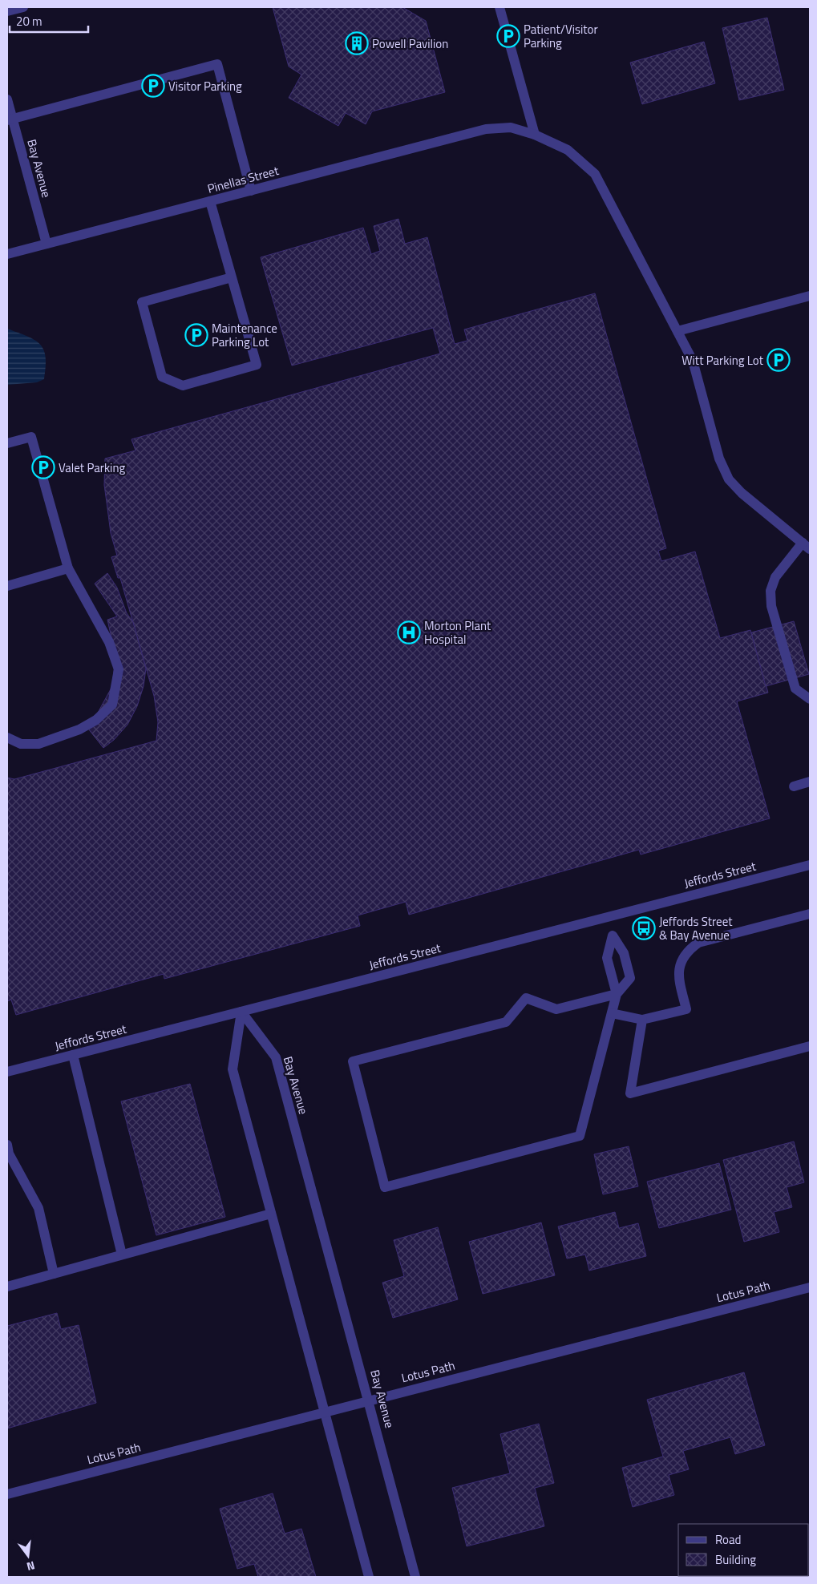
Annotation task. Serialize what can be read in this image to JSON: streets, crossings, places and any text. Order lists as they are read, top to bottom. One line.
{"streets":{"street":["Bay Avenue","Pinellas Street","Jeffords Street","Lotus Path"]},"crossings":[["Bay Avenue","Pinellas Street"],["Bay Avenue","Jeffords Street"],["Bay Avenue","Lotus Path"]],"places":{"parking":["Patient/Visitor Parking","Visitor Parking","Maintenance Parking Lot","Witt Parking Lot","Valet Parking"],"building":["Powell Pavilion"],"hospital":["Morton Plant Hospital"],"bus stop":["Jeffords Street & Bay Avenue"]},"legend":["Road","Building"],"scale_bar":"20 m","north":"bottom"}
